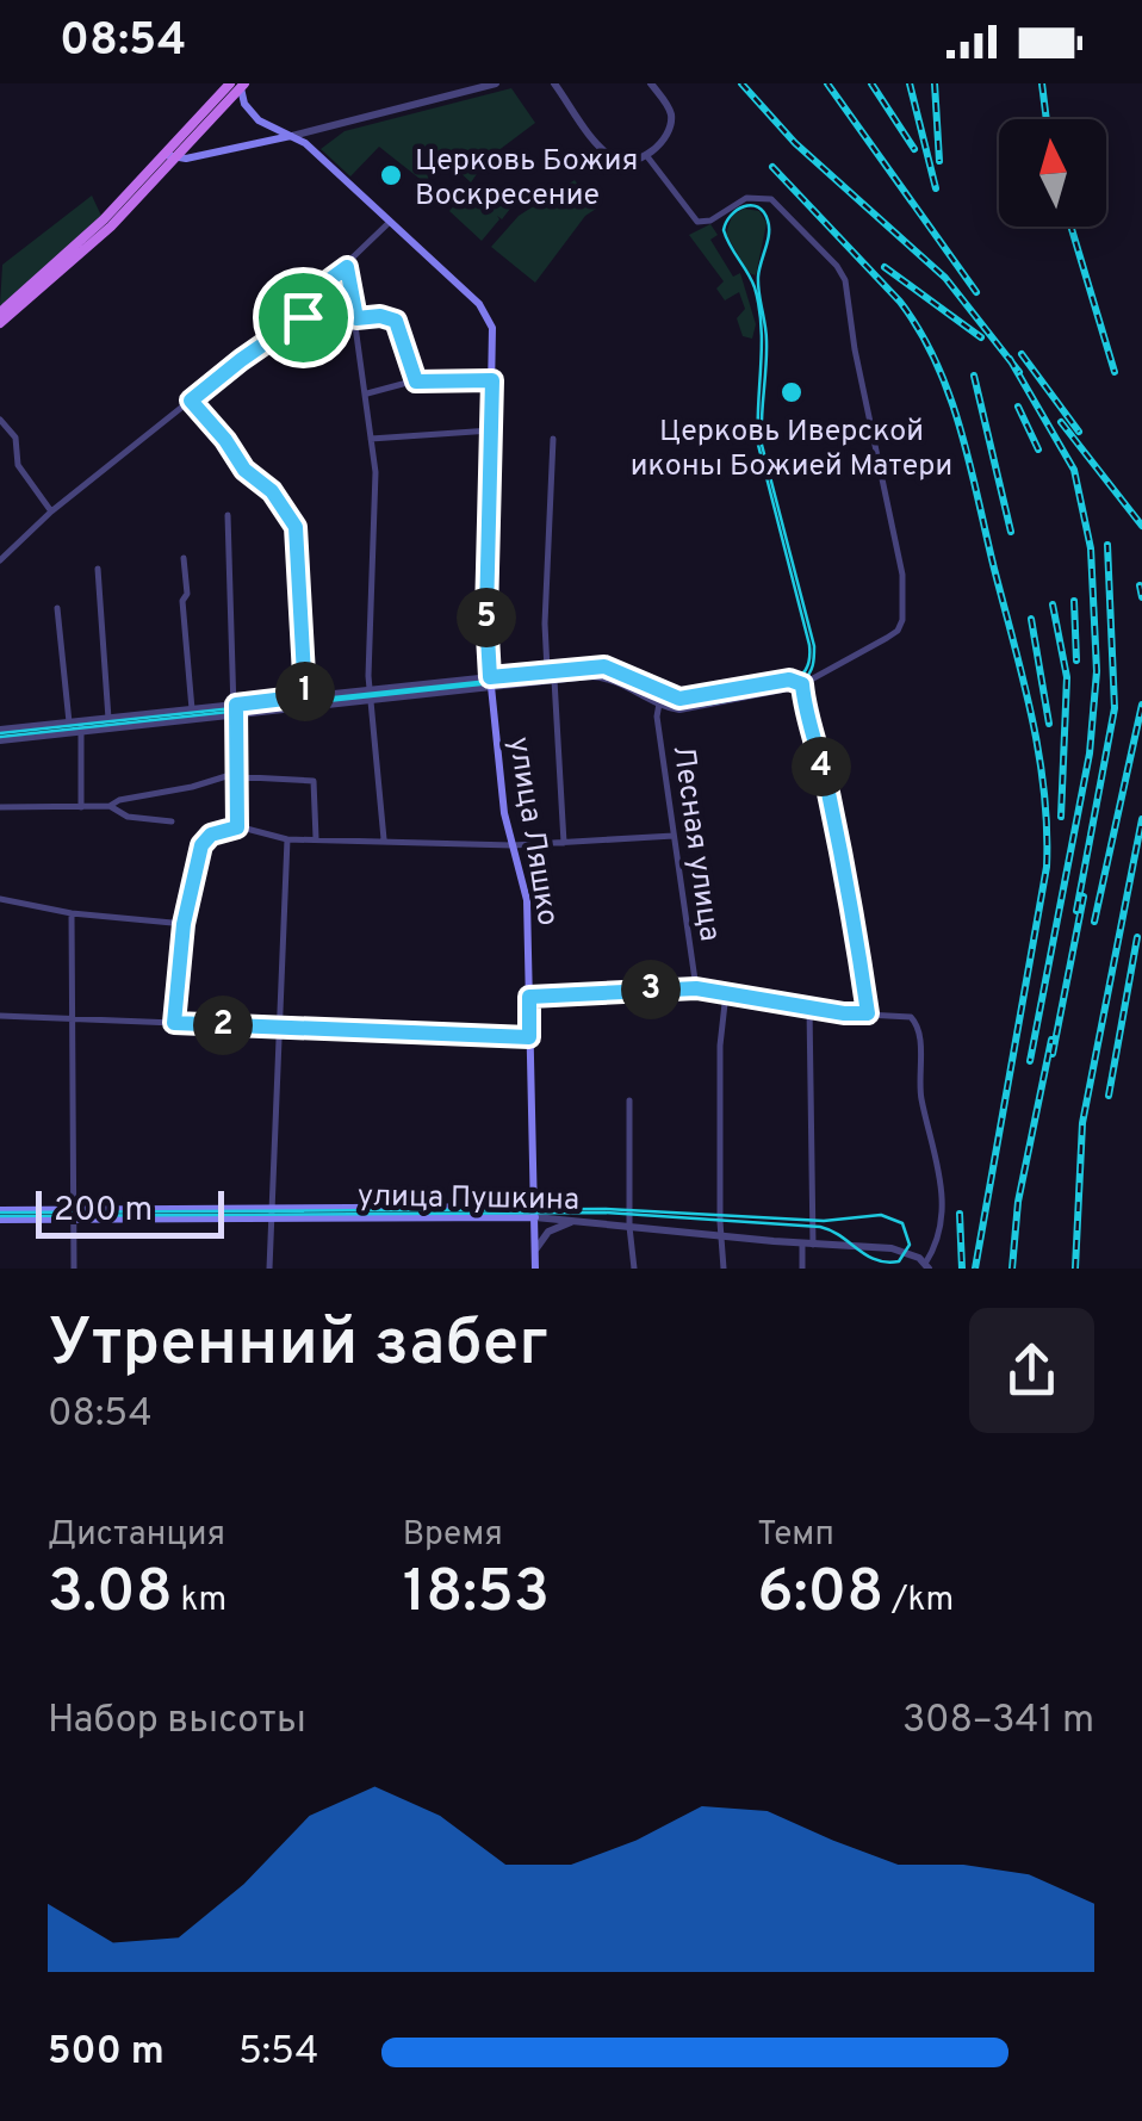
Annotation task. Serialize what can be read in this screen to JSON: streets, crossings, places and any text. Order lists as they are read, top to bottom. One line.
{"streets":{"main road":["улица Ляшко","улица Пушкина"],"street":["Лесная улица"]},"crossings":[["улица Ляшко","улица Пушкина"]],"places":["Церковь Божия Воскресение","Церковь Иверской иконы Божией Матери"],"scale_bar":"200 m","north":"top","page":{"status":"08:54","pins":["5","1","4","3","2"],"scale":"200 m","heading":["Утренний забег","08:54"],"stats":[["Дистанция","3.08 km"],["Время","18:53"],["Темп","6:08 /km"]],"chart":["Набор высоты","308–341 m"],"list":[{"name":"500 m","note":"5:54"}]}}
